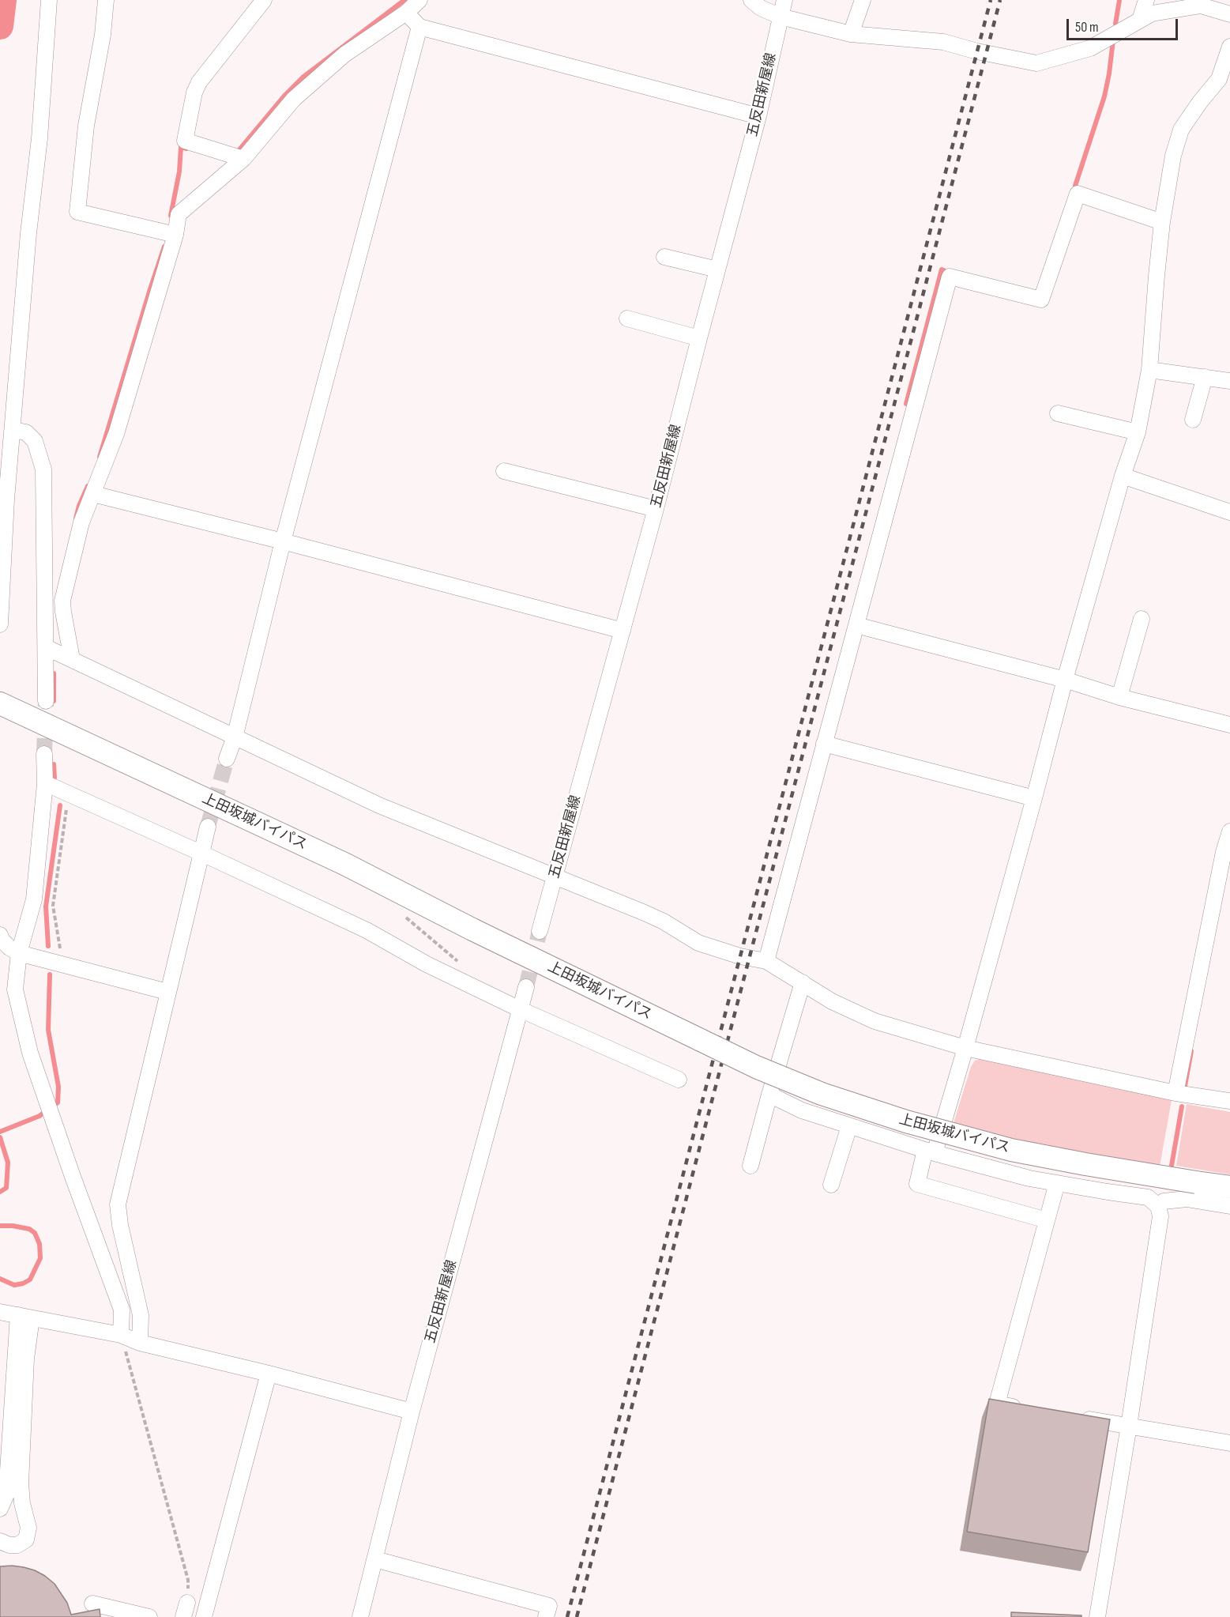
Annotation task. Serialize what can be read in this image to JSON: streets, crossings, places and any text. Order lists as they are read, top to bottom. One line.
{"streets":{"highway":["上田坂城バイパス"],"street":["五反田新屋線"]},"scale_bar":"50 m"}
